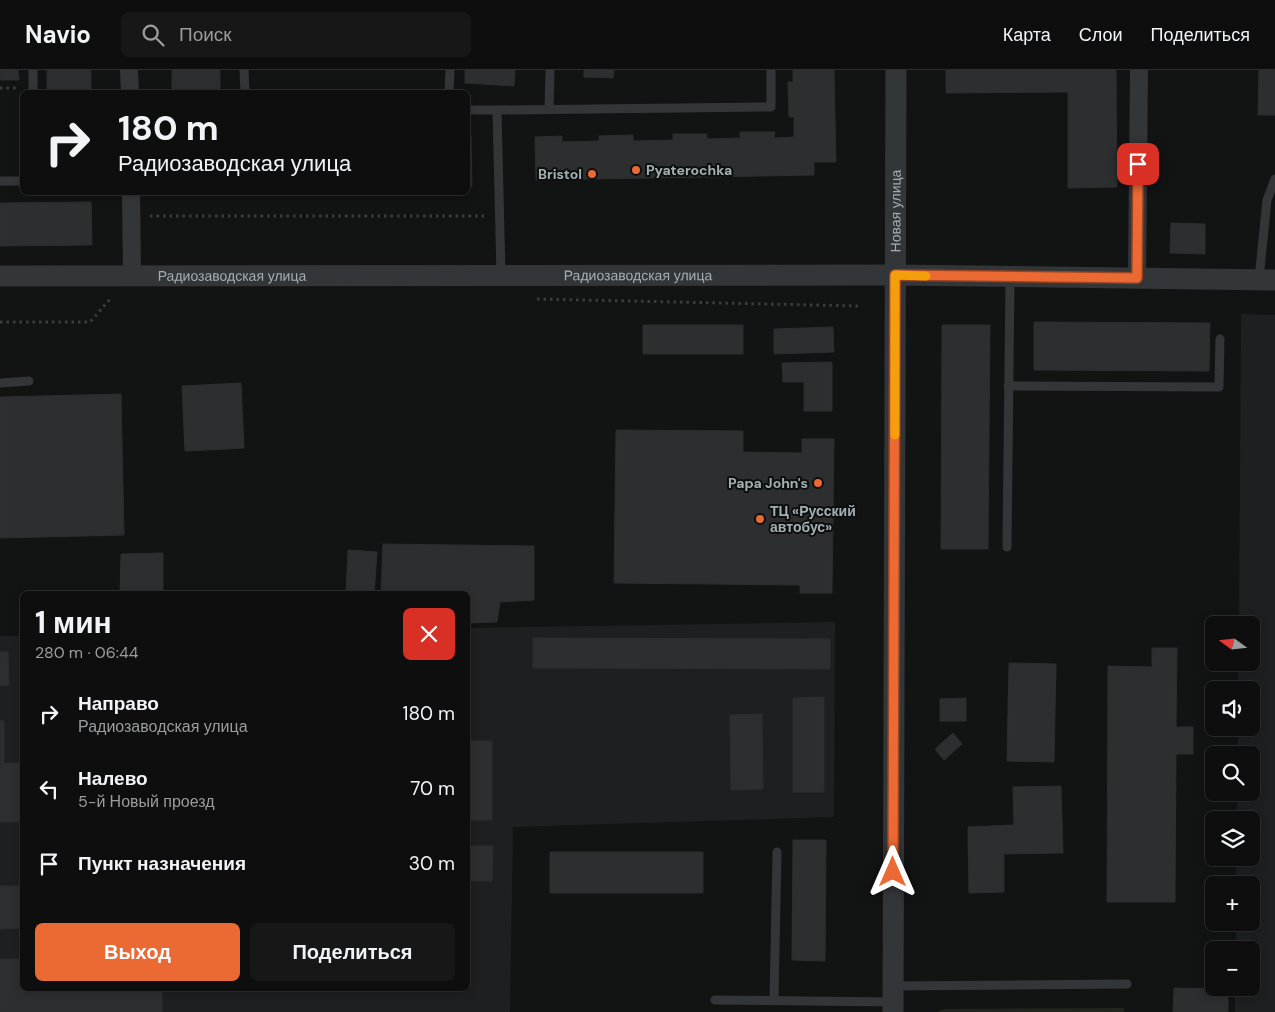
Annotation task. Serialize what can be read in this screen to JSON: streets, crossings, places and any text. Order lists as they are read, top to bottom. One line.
{"streets":{"street":["Новая улица","Радиозаводская улица"]},"crossings":[["Новая улица","Радиозаводская улица"]],"places":["Pyaterochka","Bristol","Papa John's","ТЦ «Русский автобус»"],"north":"left","page":{"header":"Navio","search":"Поиск","nav":["Карта","Слои","Поделиться"],"turn":["180 m","Радиозаводская улица"],"heading":["1 мин","280 m · 06:44"],"map_buttons":["+","−"],"list":[{"name":"Направо","note":"Радиозаводская улица","value":"180 m"},{"name":"Налево","note":"5-й Новый проезд","value":"70 m"},{"name":"Пункт назначения","value":"30 m"}],"buttons":["Выход","Поделиться"]}}
